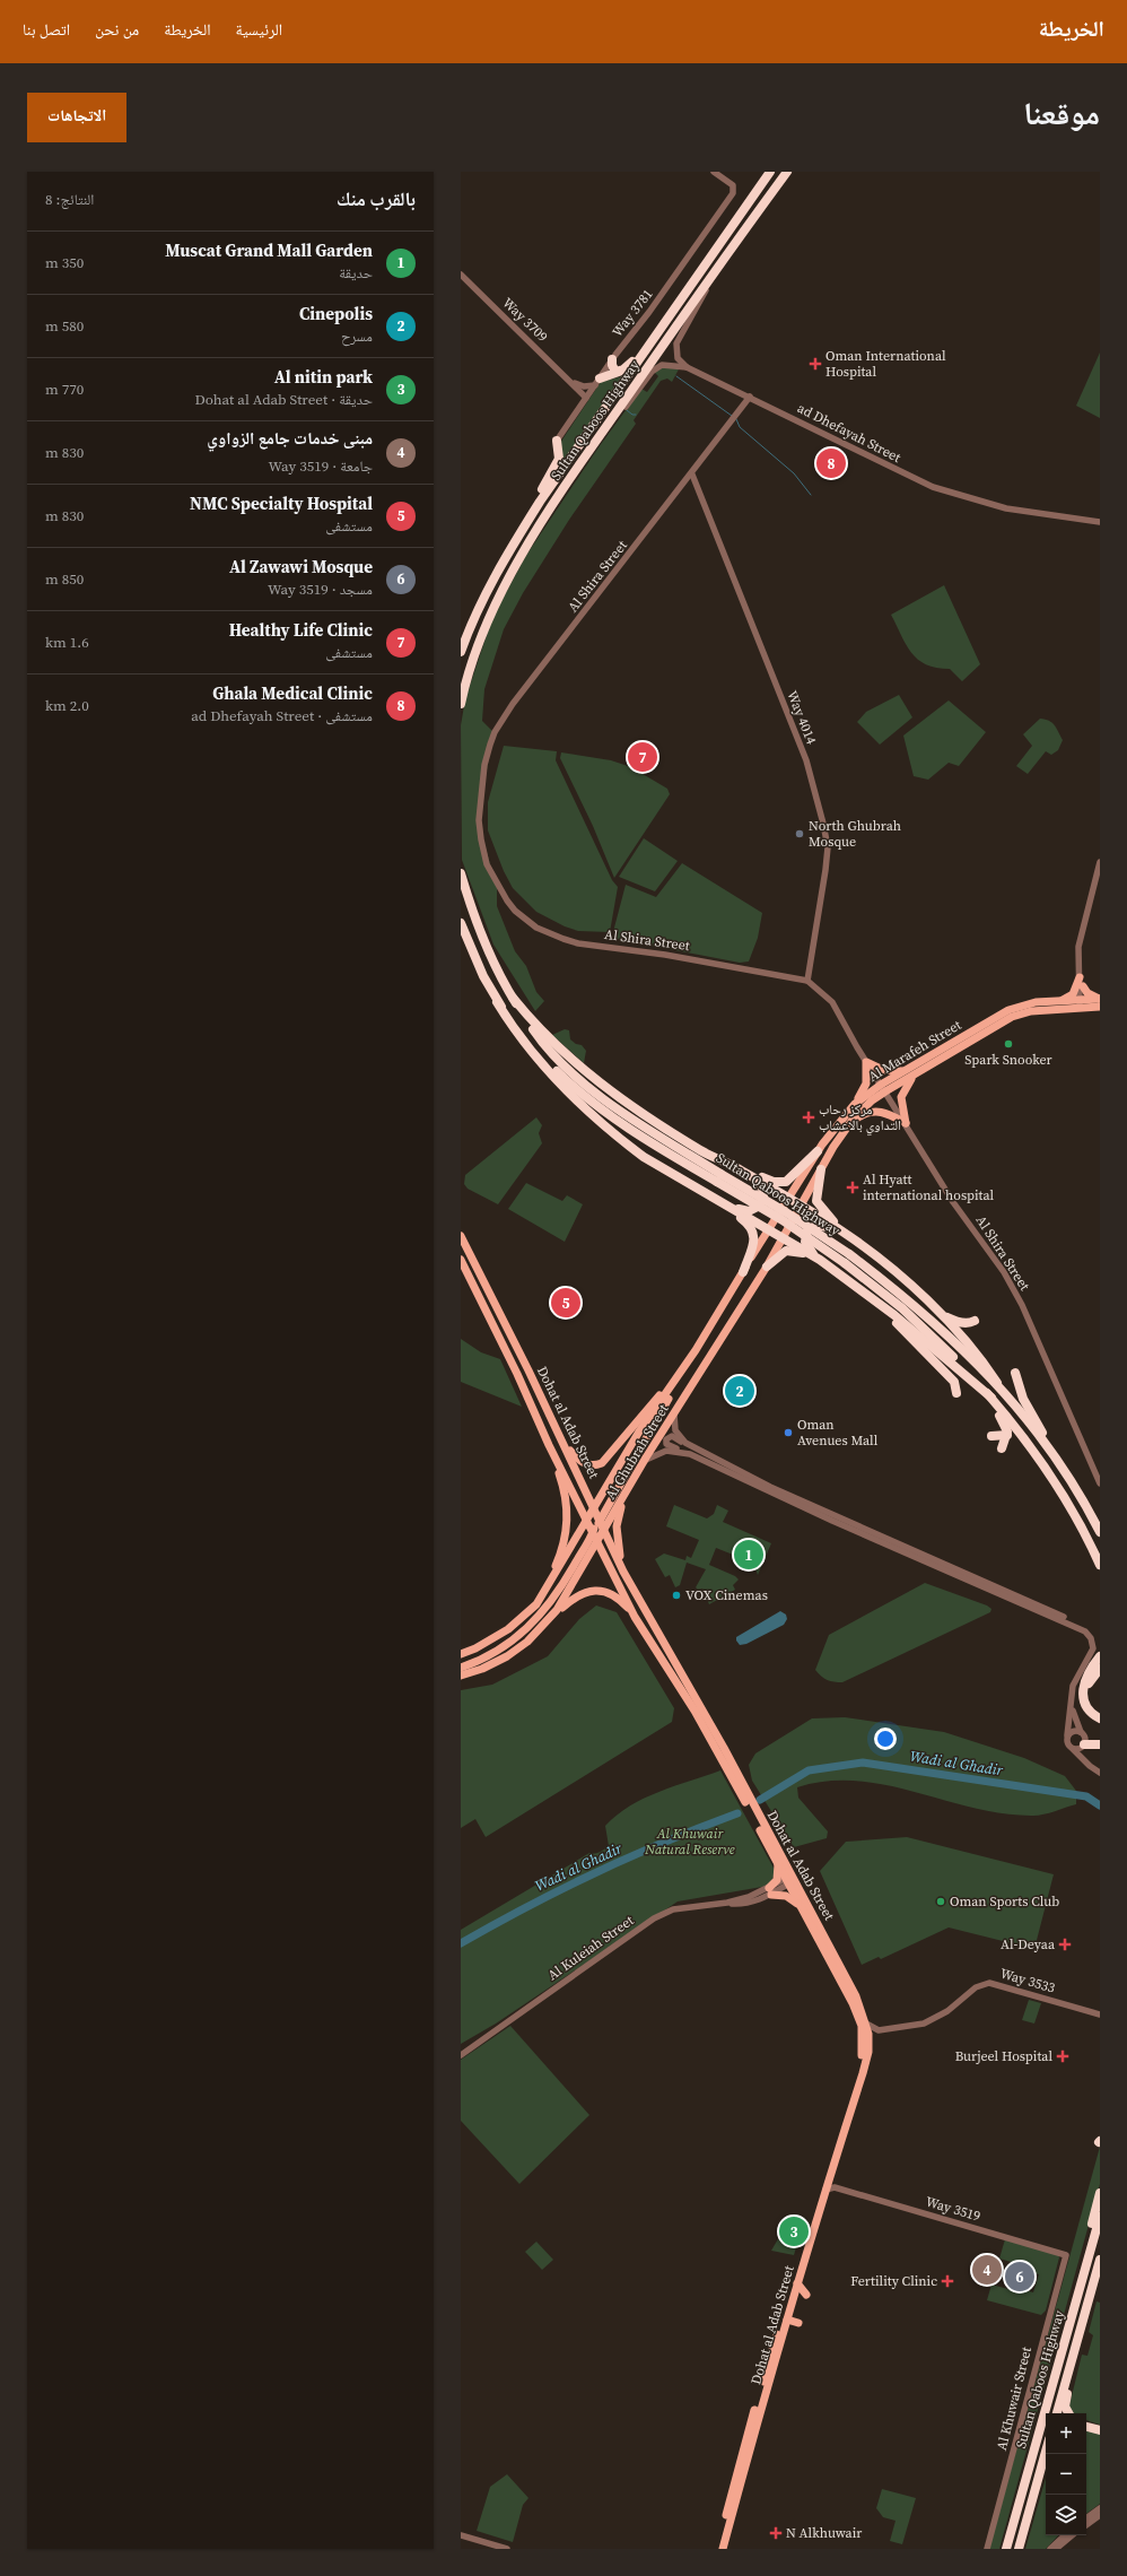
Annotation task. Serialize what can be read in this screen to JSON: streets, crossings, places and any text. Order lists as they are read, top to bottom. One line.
{"streets":{"highway":["Sultan Qaboos Highway"],"main road":["Al Marafeh Street","Dohat al Adab Street","Al Ghubrah Street"],"street":["Way 3781","Way 3709","ad Dhefayah Street","Al Shira Street","Way 4014","Al Kuleiah Street","Way 3533","Way 3519","Al Khuwair Street"]},"crossings":[["Way 3781","Way 3709"],["Sultan Qaboos Highway","ad Dhefayah Street"],["ad Dhefayah Street","Al Shira Street"],["Al Shira Street","Way 4014"],["Al Shira Street","Al Marafeh Street"],["Al Marafeh Street","Al Ghubrah Street"],["Dohat al Adab Street","Al Ghubrah Street"],["Dohat al Adab Street","Al Kuleiah Street"],["Way 3519","Al Khuwair Street"]],"water":["Wadi al Ghadir"],"parks":["Al Khuwair Natural Reserve"],"places":{"health":["Oman International Hospital","مركز رحاب التداوي بالاعشاب","Al Hyatt international hospital","Al-Deyaa","Burjeel Hospital","Fertility Clinic","N Alkhuwair"],"other":["North Ghubrah Mosque","Spark Snooker","Oman Avenues Mall","VOX Cinemas","Oman Sports Club"]},"page":{"header":"الخريطة","nav":["الرئيسية","الخريطة","من نحن","اتصل بنا"],"title":"موقعنا","buttons":"الاتجاهات","heading":["بالقرب منك","النتائج: 8"],"list":[{"mark":"1","name":"Muscat Grand Mall Garden","note":"حديقة","value":"350 m"},{"mark":"2","name":"Cinepolis","note":"مسرح","value":"580 m"},{"mark":"3","name":"Al nitin park","note":"حديقة · Dohat al Adab Street","value":"770 m"},{"mark":"4","name":"مبنى خدمات جامع الزواوي","note":"جامعة · Way 3519","value":"830 m"},{"mark":"5","name":"NMC Specialty Hospital","note":"مستشفى","value":"830 m"},{"mark":"6","name":"Al Zawawi Mosque","note":"مسجد · Way 3519","value":"850 m"},{"mark":"7","name":"Healthy Life Clinic","note":"مستشفى","value":"1.6 km"},{"mark":"8","name":"Ghala Medical Clinic","note":"مستشفى · ad Dhefayah Street","value":"2.0 km"}],"pins":["8","7","5","2","1","3","4","6"],"map_buttons":["+","−"]}}
